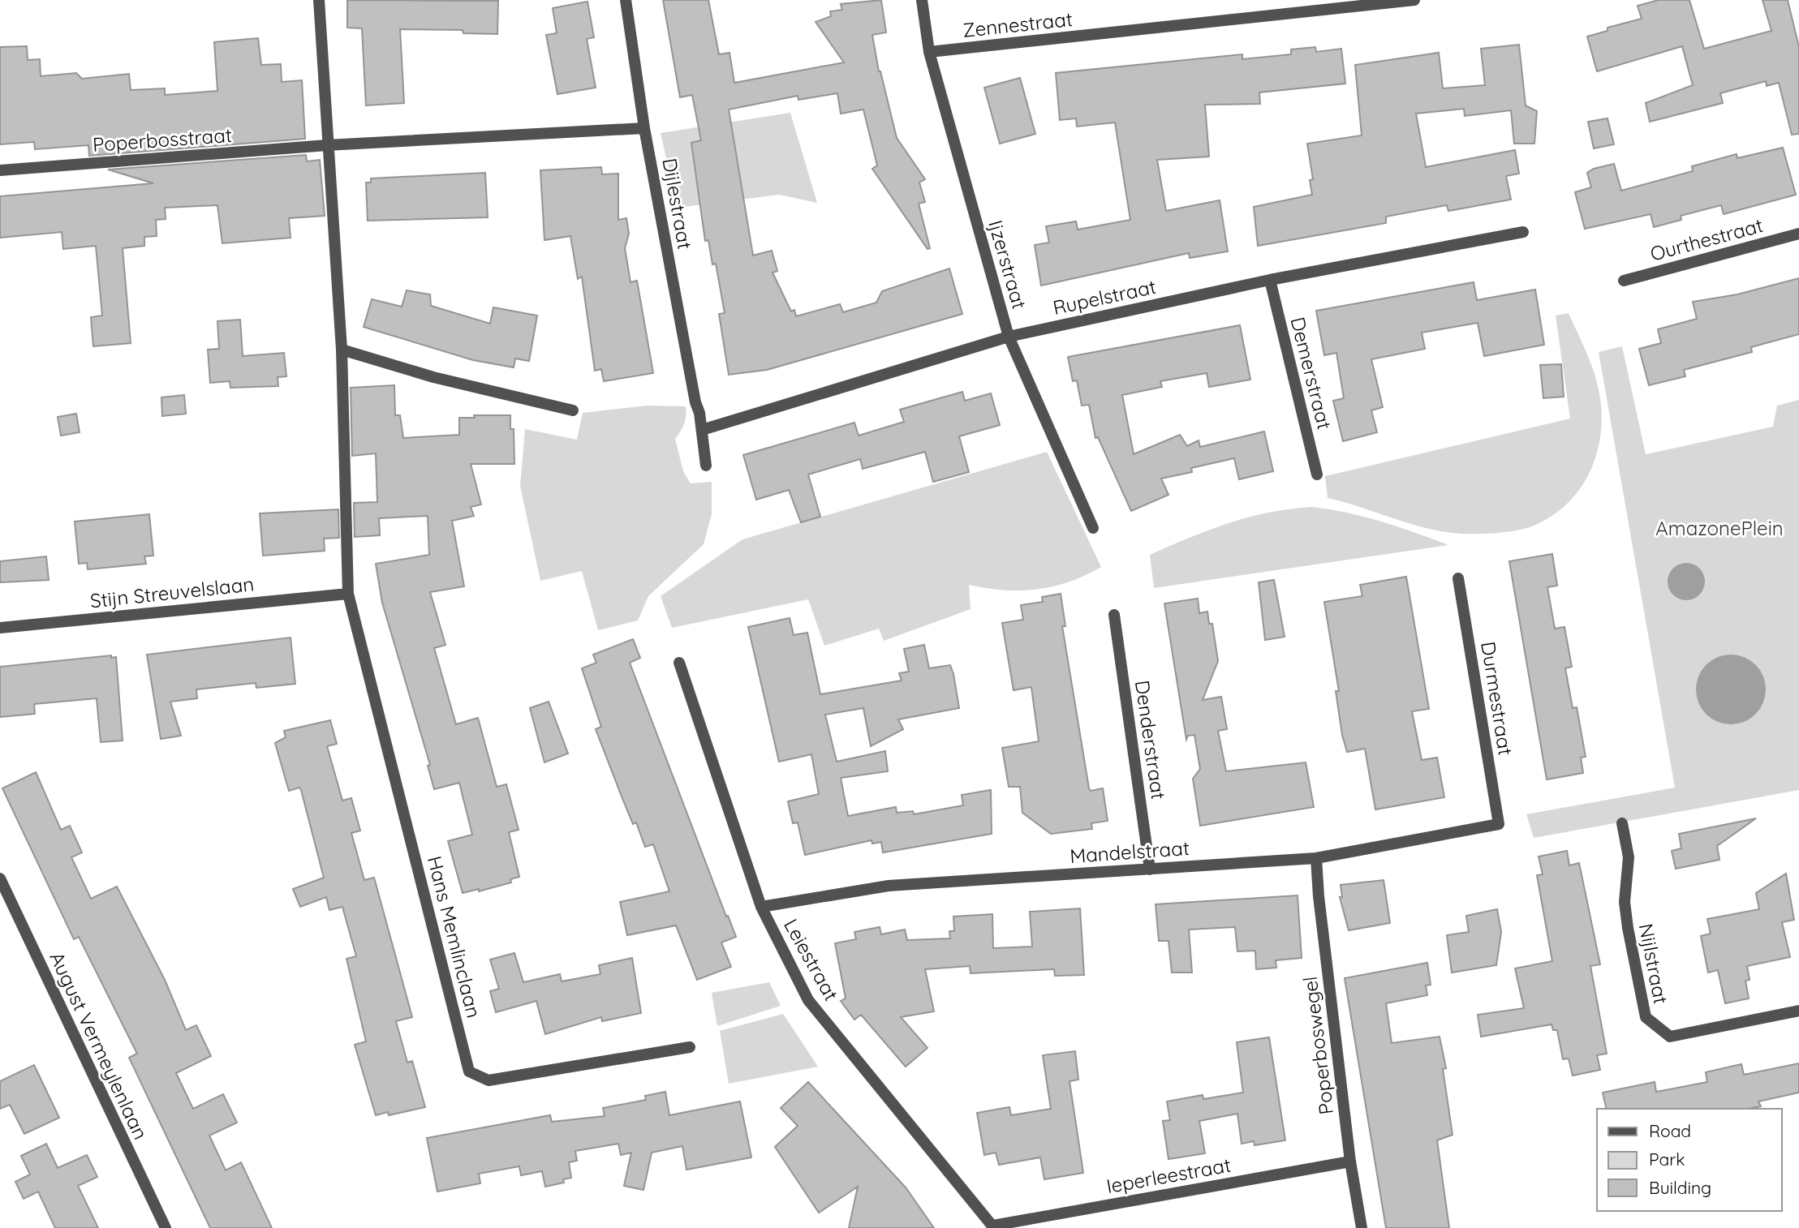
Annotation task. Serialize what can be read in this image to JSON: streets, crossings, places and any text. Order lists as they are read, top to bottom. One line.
{"streets":{"street":["Zennestraat","Poperbosstraat","Dijlestraat","Ourthestraat","Ijzerstraat","Rupelstraat","Demerstraat","Stijn Streuvelslaan","Durmestraat","Denderstraat","Mandelstraat","Hans Memlinclaan","Leiestraat","Nijlstraat","August Vermeylenlaan","Poperboswegel","Ieperleestraat"]},"crossings":[["Zennestraat","Ijzerstraat"],["Poperbosstraat","Dijlestraat"],["Dijlestraat","Rupelstraat"],["Ijzerstraat","Rupelstraat"],["Rupelstraat","Demerstraat"],["Stijn Streuvelslaan","Hans Memlinclaan"],["Durmestraat","Mandelstraat"],["Denderstraat","Mandelstraat"],["Mandelstraat","Leiestraat"],["Mandelstraat","Poperboswegel"],["Leiestraat","Ieperleestraat"],["Poperboswegel","Ieperleestraat"]],"parks":["AmazonePlein"],"legend":["Road","Park","Building"]}
